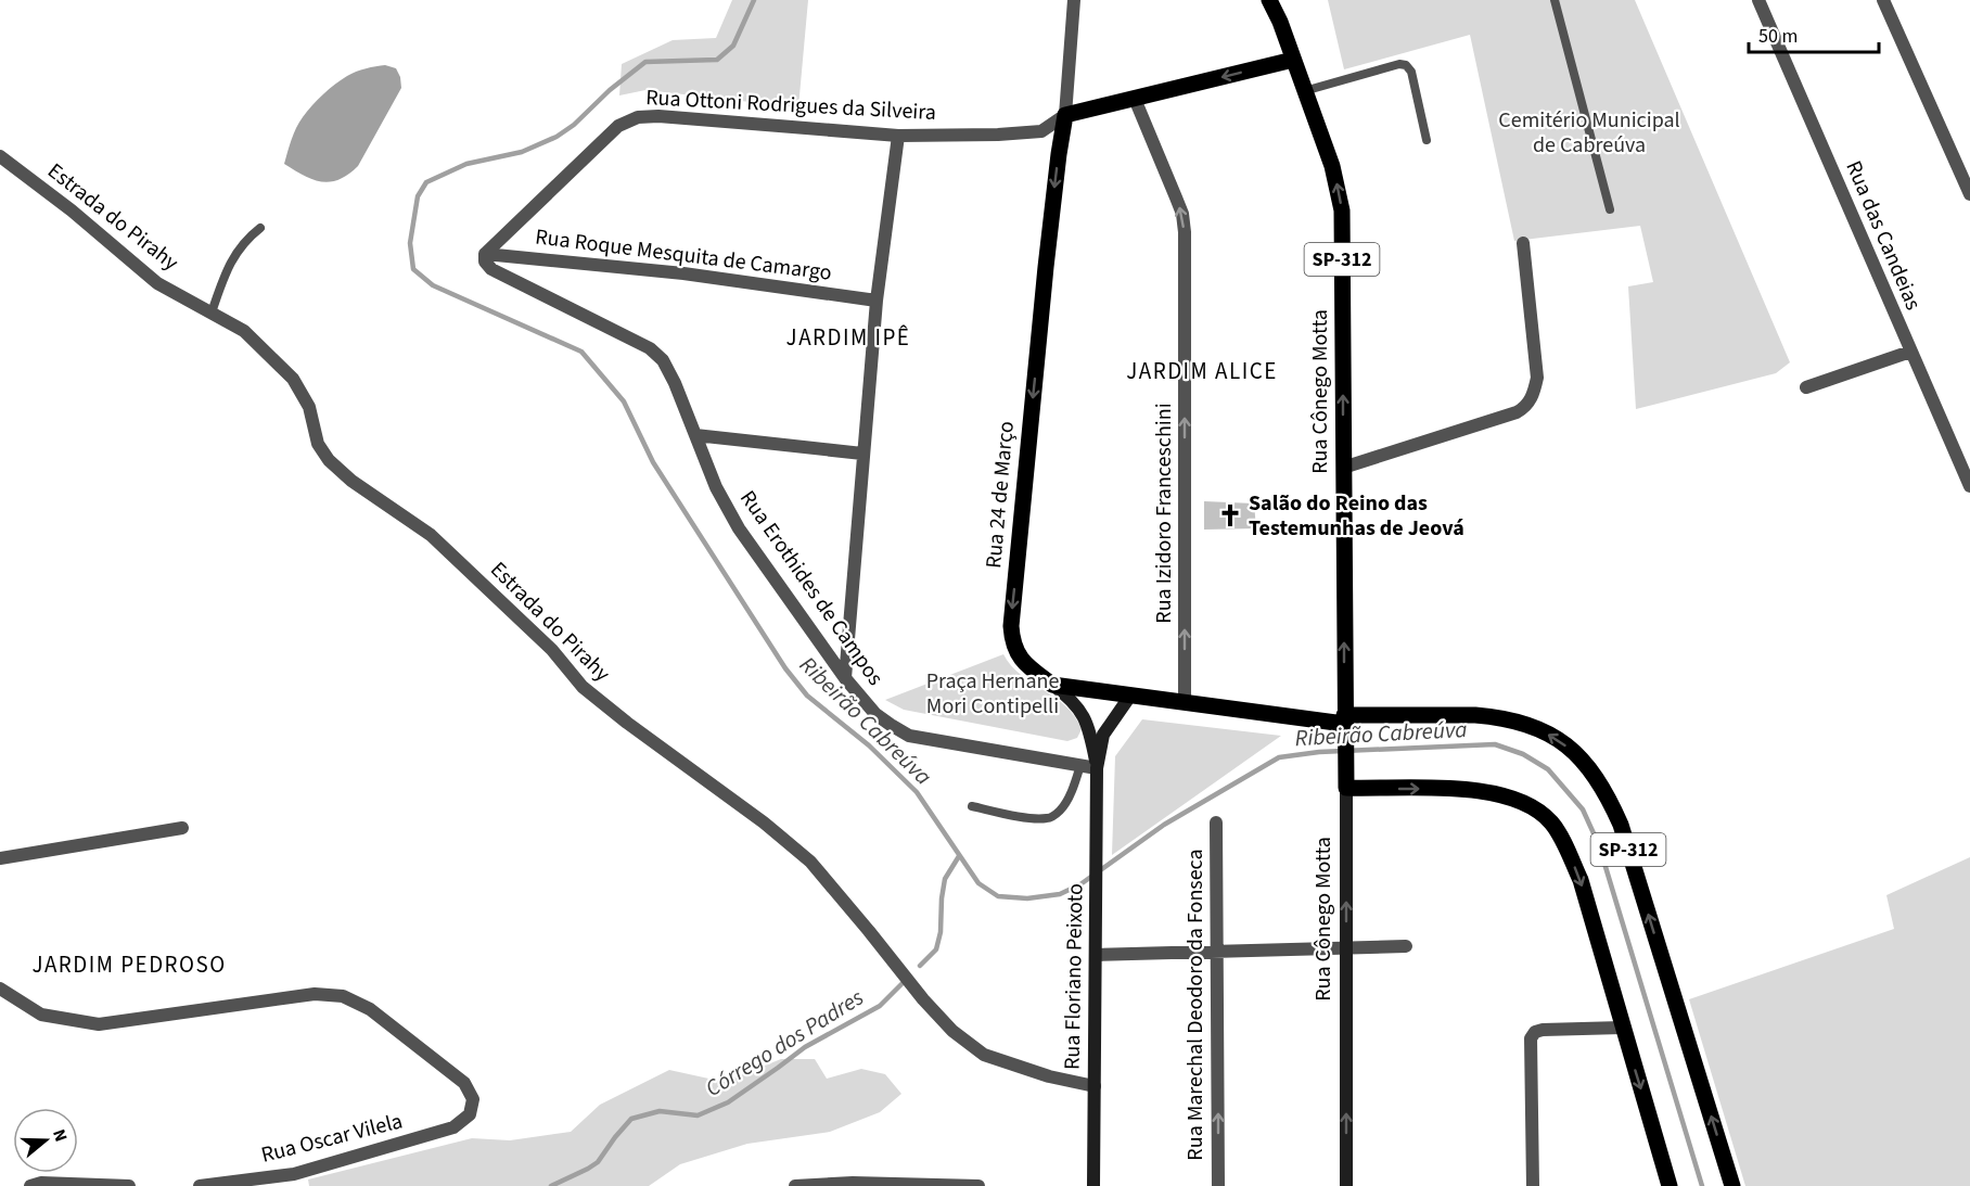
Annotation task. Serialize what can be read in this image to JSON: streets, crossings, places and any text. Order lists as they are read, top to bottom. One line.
{"streets":{"main road":["SP-312","Rua Cônego Motta","Rua 24 de Março"],"street":["Rua Ottoni Rodrigues da Silveira","Estrada do Pirahy","Rua das Candeias","Rua Roque Mesquita de Camargo","Rua Izidoro Franceschini","Rua Erothides de Campos","Rua Floriano Peixoto","Rua Marechal Deodoro da Fonseca","Rua Oscar Vilela"]},"crossings":[["Rua Ottoni Rodrigues da Silveira","Rua Roque Mesquita de Camargo"],["Rua Ottoni Rodrigues da Silveira","Rua 24 de Março"],["Rua Ottoni Rodrigues da Silveira","Rua Erothides de Campos"],["Estrada do Pirahy","Rua Floriano Peixoto"],["Rua Roque Mesquita de Camargo","Rua Erothides de Campos"],["SP-312","Rua Cônego Motta"],["SP-312","Rua 24 de Março"],["Rua Cônego Motta","Rua 24 de Março"],["Rua 24 de Março","Rua Izidoro Franceschini"],["Rua Erothides de Campos","Rua Floriano Peixoto"]],"one_way":["Rua Cônego Motta","Rua 24 de Março","Rua Izidoro Franceschini","Rua Marechal Deodoro da Fonseca"],"districts":["JARDIM IPÊ","JARDIM ALICE","JARDIM PEDROSO"],"water":["Ribeirão Cabreúva","Córrego dos Padres"],"parks":["Cemitério Municipal de Cabreúva","Praça Hernane Mori Contipelli"],"places":{"church":["Salão do Reino das Testemunhas de Jeová"]},"scale_bar":"50 m","north":"right"}
